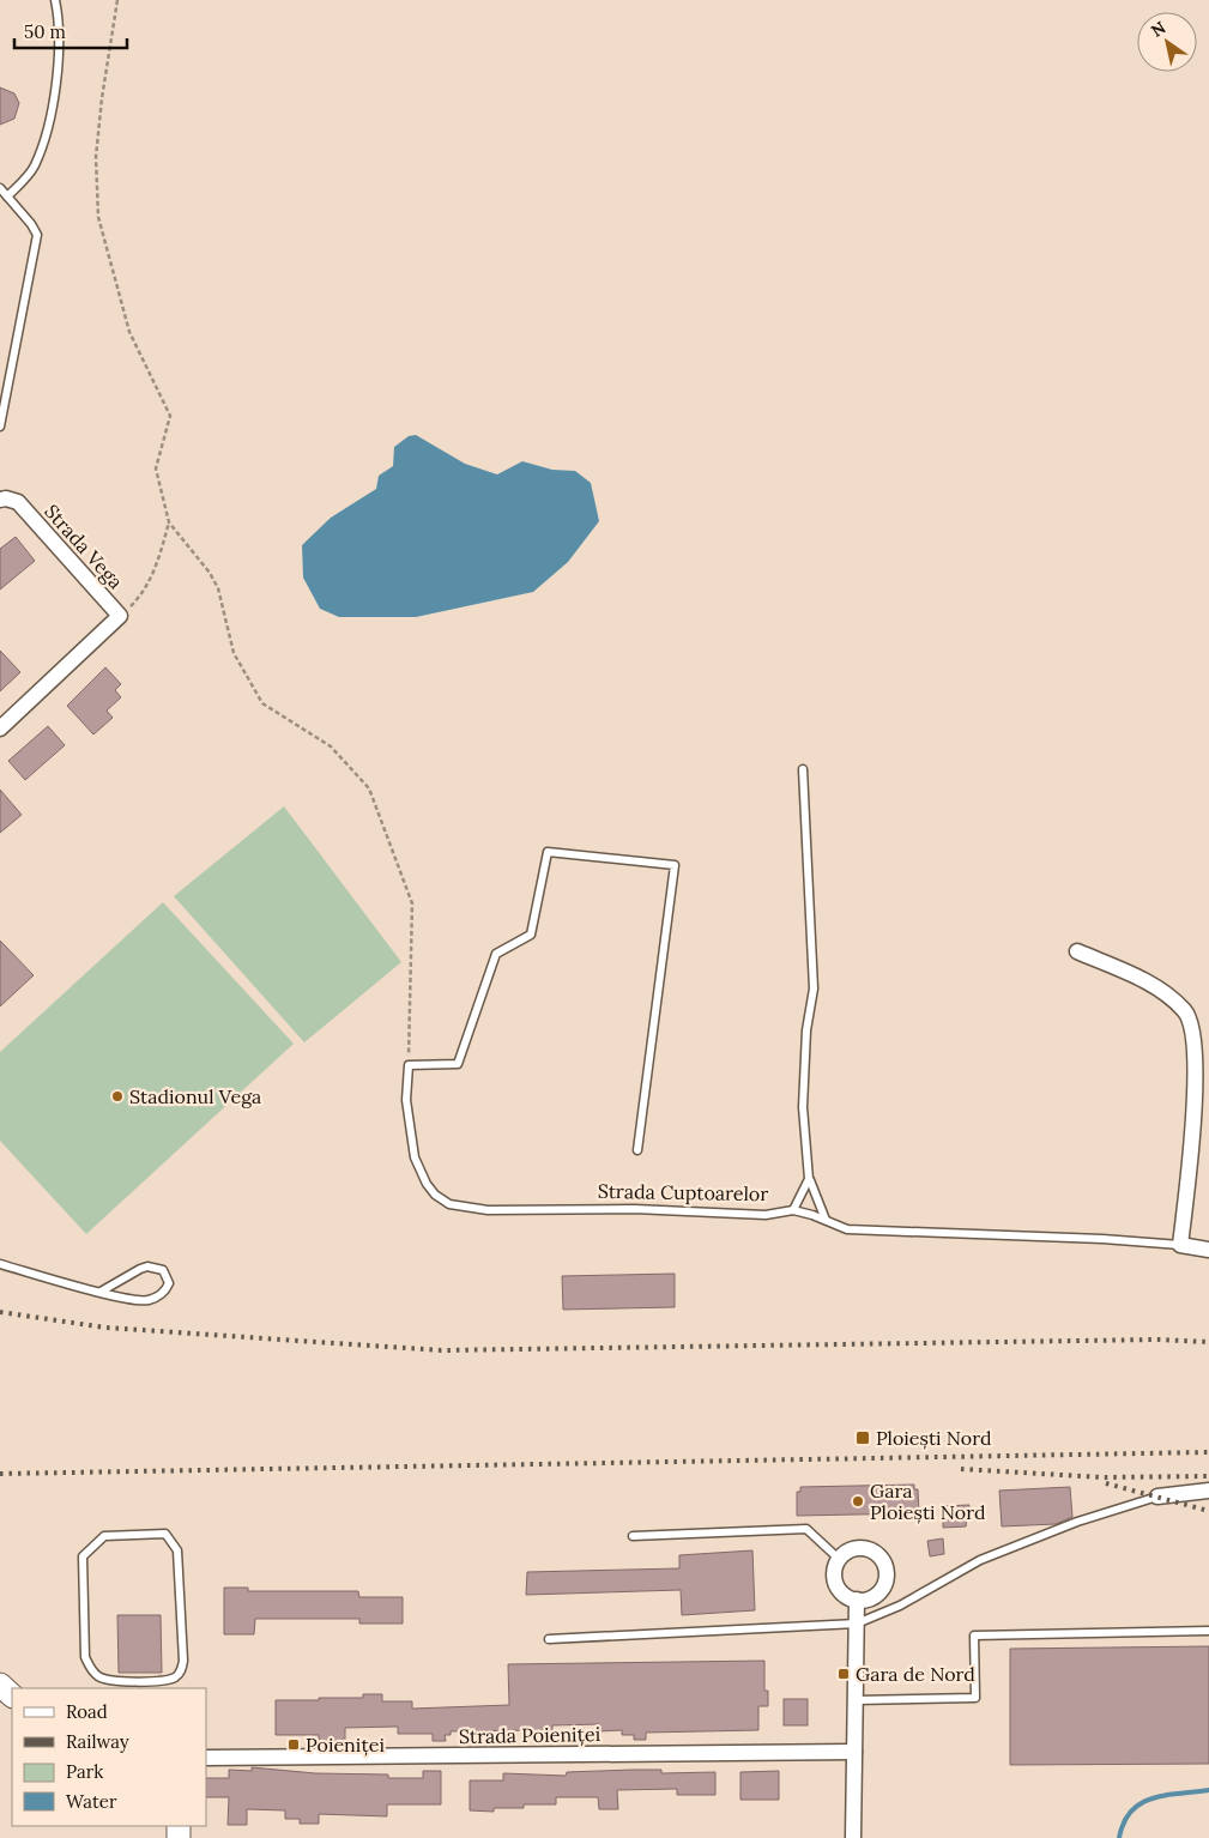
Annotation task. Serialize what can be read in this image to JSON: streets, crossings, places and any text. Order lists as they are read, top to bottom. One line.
{"streets":{"street":["Strada Vega","Strada Cuptoarelor","Strada Poieniței"]},"places":{"other":["Stadionul Vega","Gara Ploiești Nord"],"transit":["Ploiești Nord","Gara de Nord","Poieniței"]},"legend":["Road","Railway","Park","Water"],"scale_bar":"50 m","north":"top left"}
